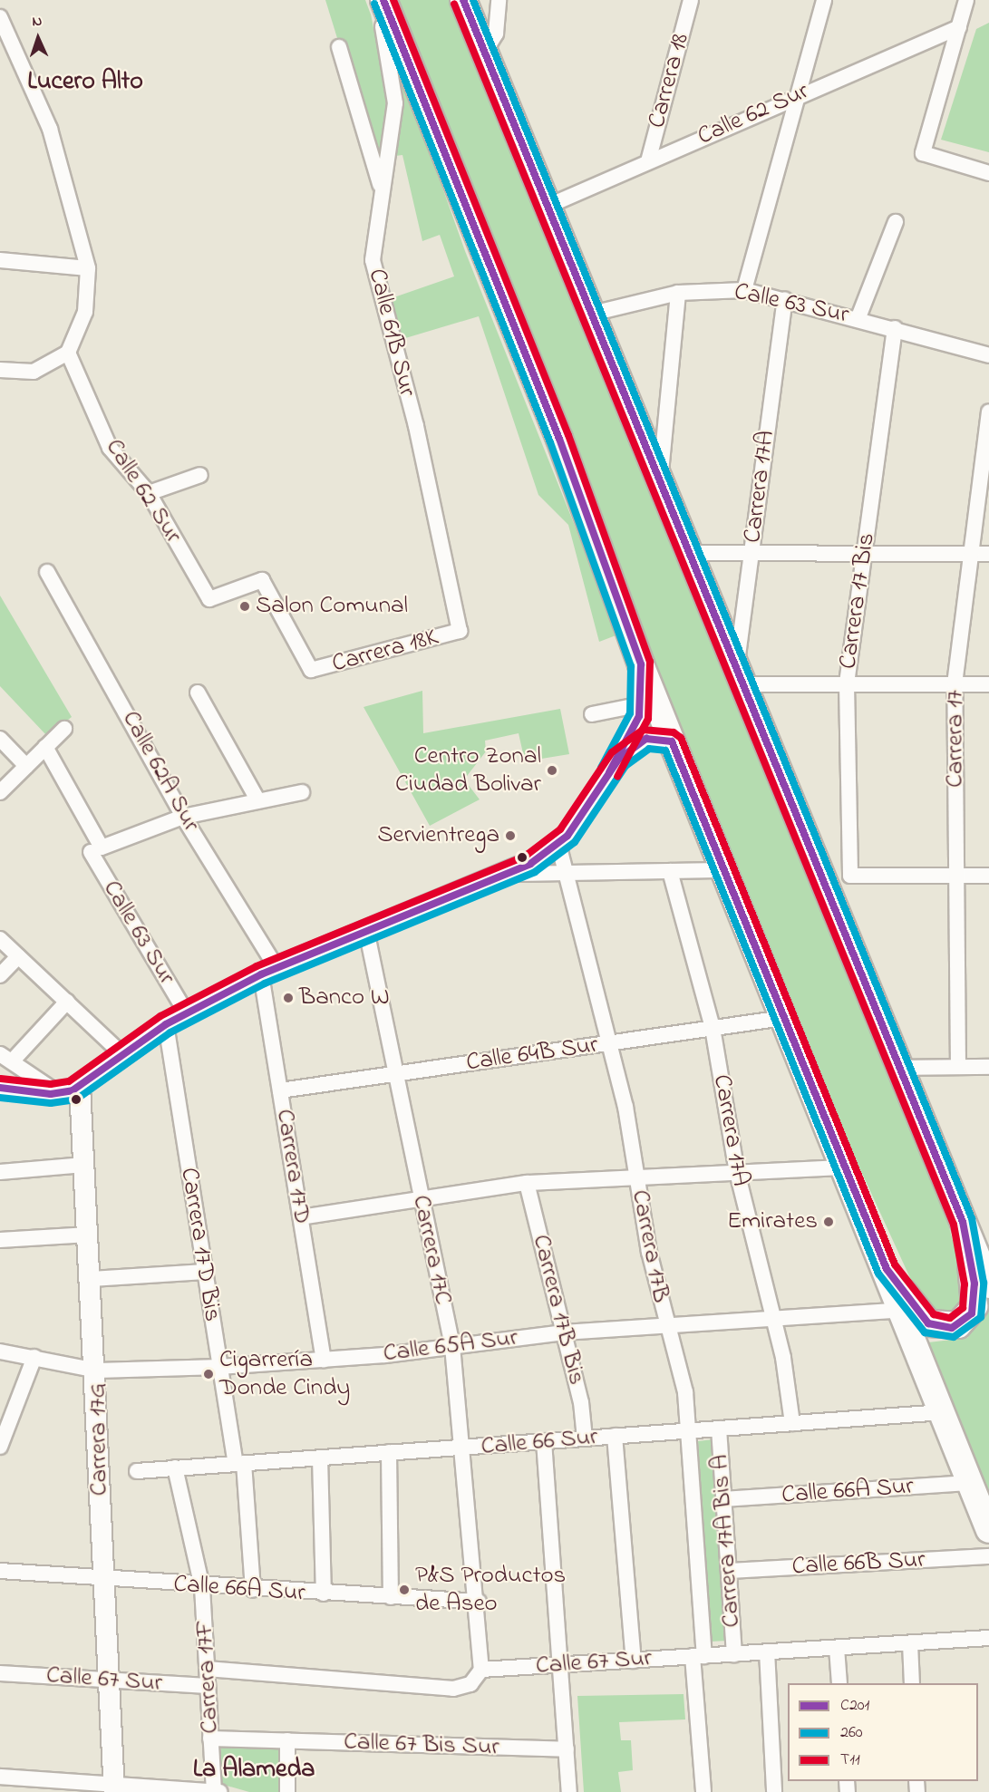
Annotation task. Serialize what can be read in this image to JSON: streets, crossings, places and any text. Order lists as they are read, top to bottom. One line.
{"streets":{"street":["Carrera 18","Calle 62 Sur","Calle 63 Sur","Calle 61B Sur","Carrera 17A","Carrera 17 Bis","Carrera 18K","Carrera 17","Calle 62A Sur","Calle 64B Sur","Carrera 17D","Carrera 17D Bis","Carrera 17B","Carrera 17C","Carrera 17B Bis","Calle 65A Sur","Carrera 17G","Calle 66 Sur","Calle 66A Sur","Carrera 17A Bis A","Calle 66B Sur","Calle 67 Sur","Carrera 17F","Calle 67 Bis Sur"]},"crossings":[["Carrera 18","Calle 62 Sur"],["Calle 62 Sur","Carrera 18K"],["Calle 63 Sur","Carrera 17A"],["Calle 63 Sur","Carrera 17 Bis"],["Calle 61B Sur","Carrera 18K"],["Carrera 17A","Calle 64B Sur"],["Carrera 17A","Calle 65A Sur"],["Carrera 17A","Calle 66 Sur"],["Carrera 17 Bis","Carrera 17"],["Calle 62A Sur","Carrera 17D"],["Calle 64B Sur","Carrera 17D"],["Calle 64B Sur","Carrera 17B"],["Calle 64B Sur","Carrera 17C"],["Carrera 17D","Calle 65A Sur"],["Carrera 17D Bis","Calle 65A Sur"],["Carrera 17D Bis","Calle 66 Sur"],["Carrera 17D Bis","Calle 66A Sur"],["Carrera 17B","Calle 65A Sur"],["Carrera 17B","Calle 66 Sur"],["Carrera 17B","Calle 67 Sur"],["Carrera 17C","Calle 65A Sur"],["Carrera 17C","Calle 66 Sur"],["Carrera 17C","Calle 66A Sur"],["Carrera 17C","Calle 67 Sur"],["Carrera 17B Bis","Calle 65A Sur"],["Carrera 17B Bis","Calle 66 Sur"],["Calle 65A Sur","Carrera 17G"],["Carrera 17G","Calle 66A Sur"],["Carrera 17G","Calle 67 Sur"],["Calle 66 Sur","Carrera 17A Bis A"],["Calle 66 Sur","Carrera 17F"],["Calle 66A Sur","Carrera 17A Bis A"],["Calle 66A Sur","Carrera 17F"],["Carrera 17A Bis A","Calle 66B Sur"],["Carrera 17A Bis A","Calle 67 Sur"],["Calle 67 Sur","Carrera 17F"],["Carrera 17F","Calle 67 Bis Sur"]],"districts":["Lucero Alto","La Alameda"],"places":["Salon Comunal","Centro Zonal Ciudad Bolivar","Servientrega","Banco W","Emirates","Cigarrería Donde Cindy","P&S Productos de Aseo"],"lines":["transit line C201","transit line 260","transit line T11"],"legend":["C201","260","T11"],"north":"top"}
